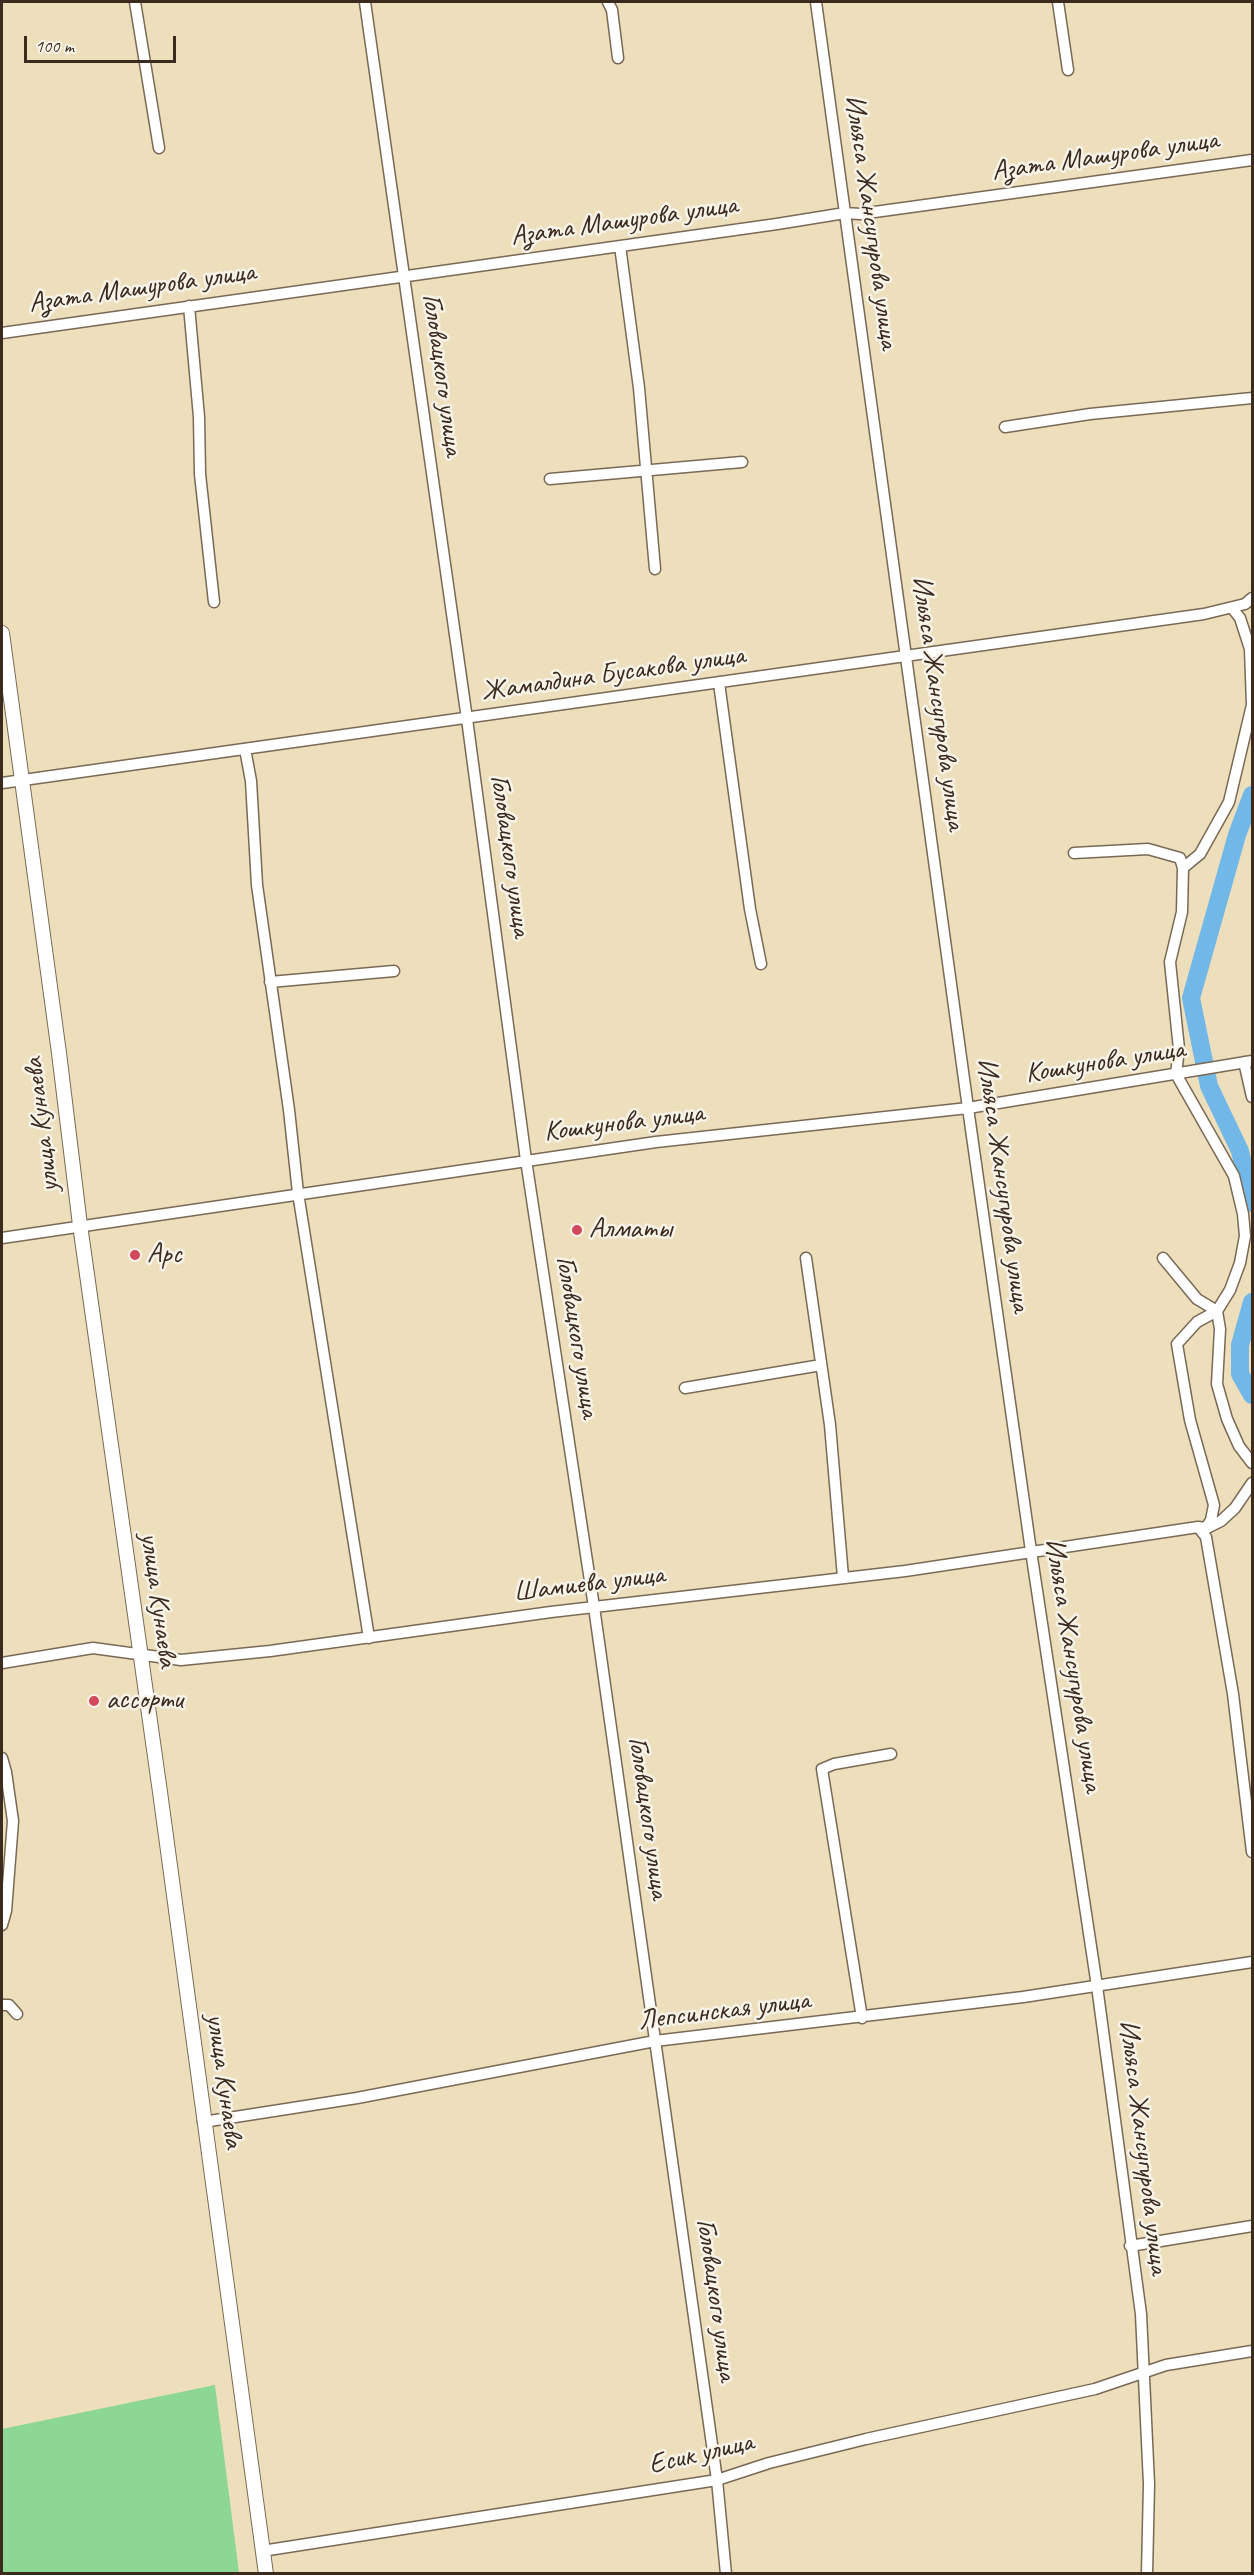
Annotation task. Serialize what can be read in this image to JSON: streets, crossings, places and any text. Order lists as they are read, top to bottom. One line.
{"streets":{"main road":["улица Кунаева"],"street":["Азата Машурова улица","Ильяса Жансугурова улица","Головацкого улица","Жамалдина Бусакова улица","Кошкунова улица","Шамиева улица","Лепсинская улица","Есик улица"]},"crossings":[["Азата Машурова улица","Ильяса Жансугурова улица"],["Азата Машурова улица","Головацкого улица"],["Ильяса Жансугурова улица","Жамалдина Бусакова улица"],["Ильяса Жансугурова улица","Кошкунова улица"],["Ильяса Жансугурова улица","Шамиева улица"],["Ильяса Жансугурова улица","Лепсинская улица"],["Ильяса Жансугурова улица","Есик улица"],["Головацкого улица","Жамалдина Бусакова улица"],["Головацкого улица","Кошкунова улица"],["Головацкого улица","Шамиева улица"],["Головацкого улица","Лепсинская улица"],["Головацкого улица","Есик улица"],["Жамалдина Бусакова улица","улица Кунаева"],["Кошкунова улица","улица Кунаева"],["улица Кунаева","Шамиева улица"],["улица Кунаева","Лепсинская улица"],["улица Кунаева","Есик улица"]],"places":["Алматы","Арс","ассорти"],"scale_bar":"100 m"}
